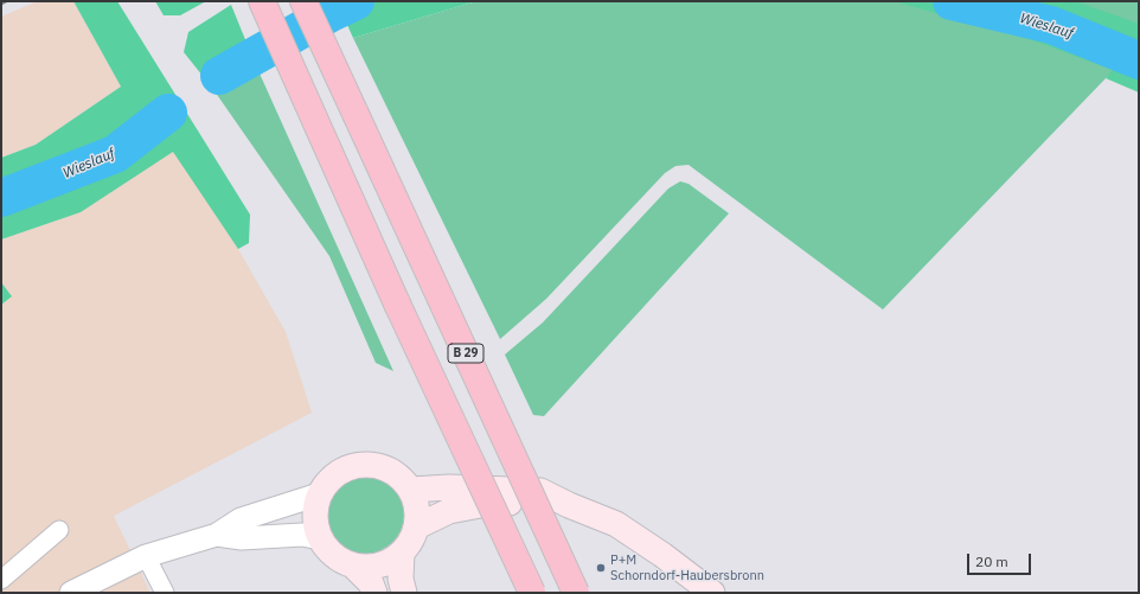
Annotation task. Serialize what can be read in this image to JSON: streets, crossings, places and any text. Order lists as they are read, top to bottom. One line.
{"streets":{"highway":["B 29"]},"water":["Wieslauf"],"places":["P+M Schorndorf-Haubersbronn"],"scale_bar":"20 m"}
